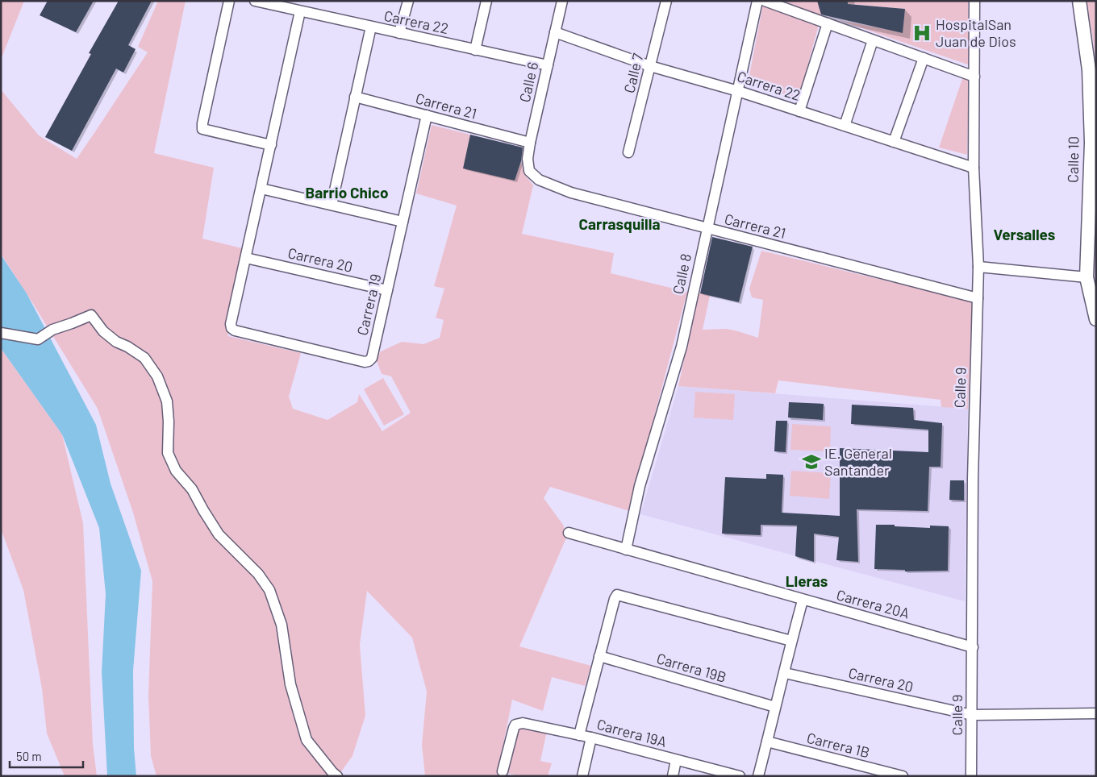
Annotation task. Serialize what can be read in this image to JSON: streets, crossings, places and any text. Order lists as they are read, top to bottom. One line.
{"streets":{"street":["Carrera 22","Calle 7","Calle 6","Carrera 21","Calle 10","Carrera 20","Calle 8","Carrera 19","Calle 9","Carrera 20A","Carrera 19B","Carrera 19A","Carrera 1B"]},"crossings":[["Carrera 22","Calle 7"],["Carrera 22","Calle 6"],["Carrera 22","Calle 8"],["Carrera 22","Calle 9"],["Calle 6","Carrera 21"],["Carrera 21","Calle 8"],["Carrera 21","Carrera 19"],["Carrera 21","Calle 9"],["Carrera 20","Carrera 19"],["Carrera 20","Calle 9"],["Calle 8","Carrera 20A"],["Calle 9","Carrera 20A"]],"districts":["Barrio Chico","Carrasquilla","Versalles","Lleras"],"places":{"hospital":["HospitalSan Juan de Dios"],"school or university":["IE. General Santander"]},"scale_bar":"50 m"}
